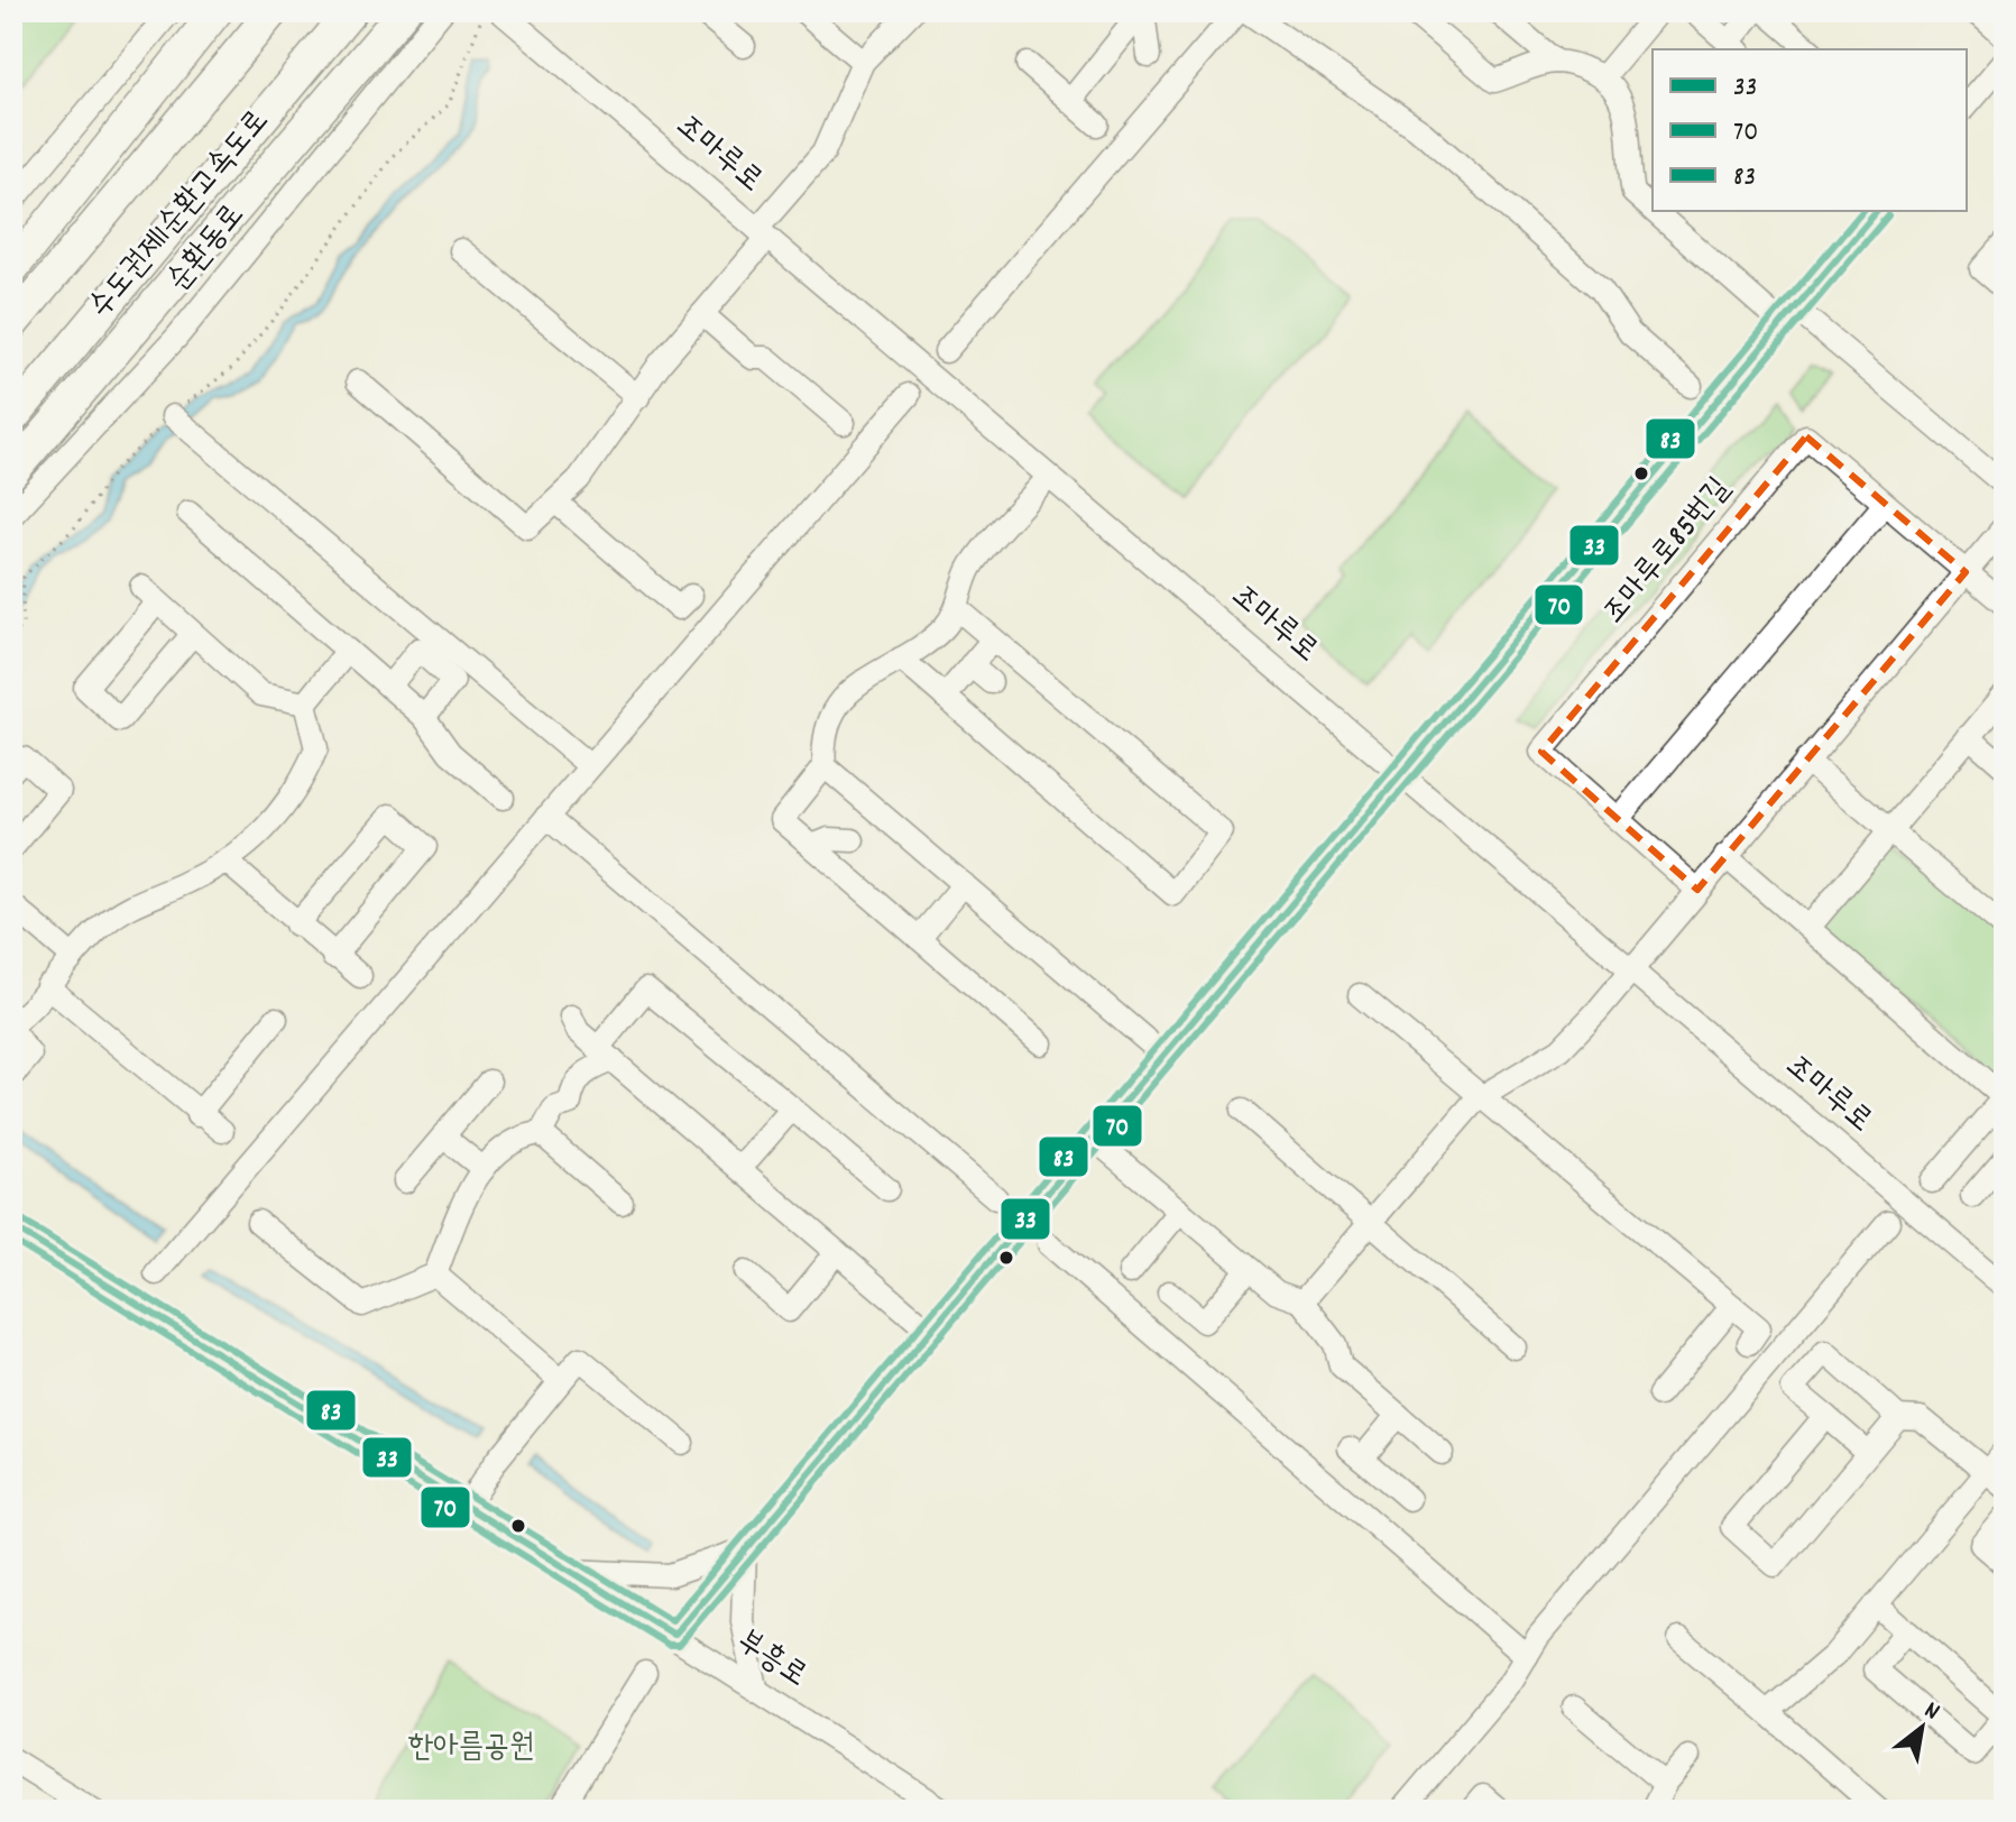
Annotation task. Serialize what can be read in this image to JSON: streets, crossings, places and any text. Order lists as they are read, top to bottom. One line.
{"streets":{"highway":["수도권제1순환고속도로"],"street":["조마루로","순환동로","조마루로85번길","부흥로"]},"parks":["한아름공원"],"lines":["transit line 33","transit line 83","transit line 70"],"legend":["33","70","83"],"north":"top right"}
